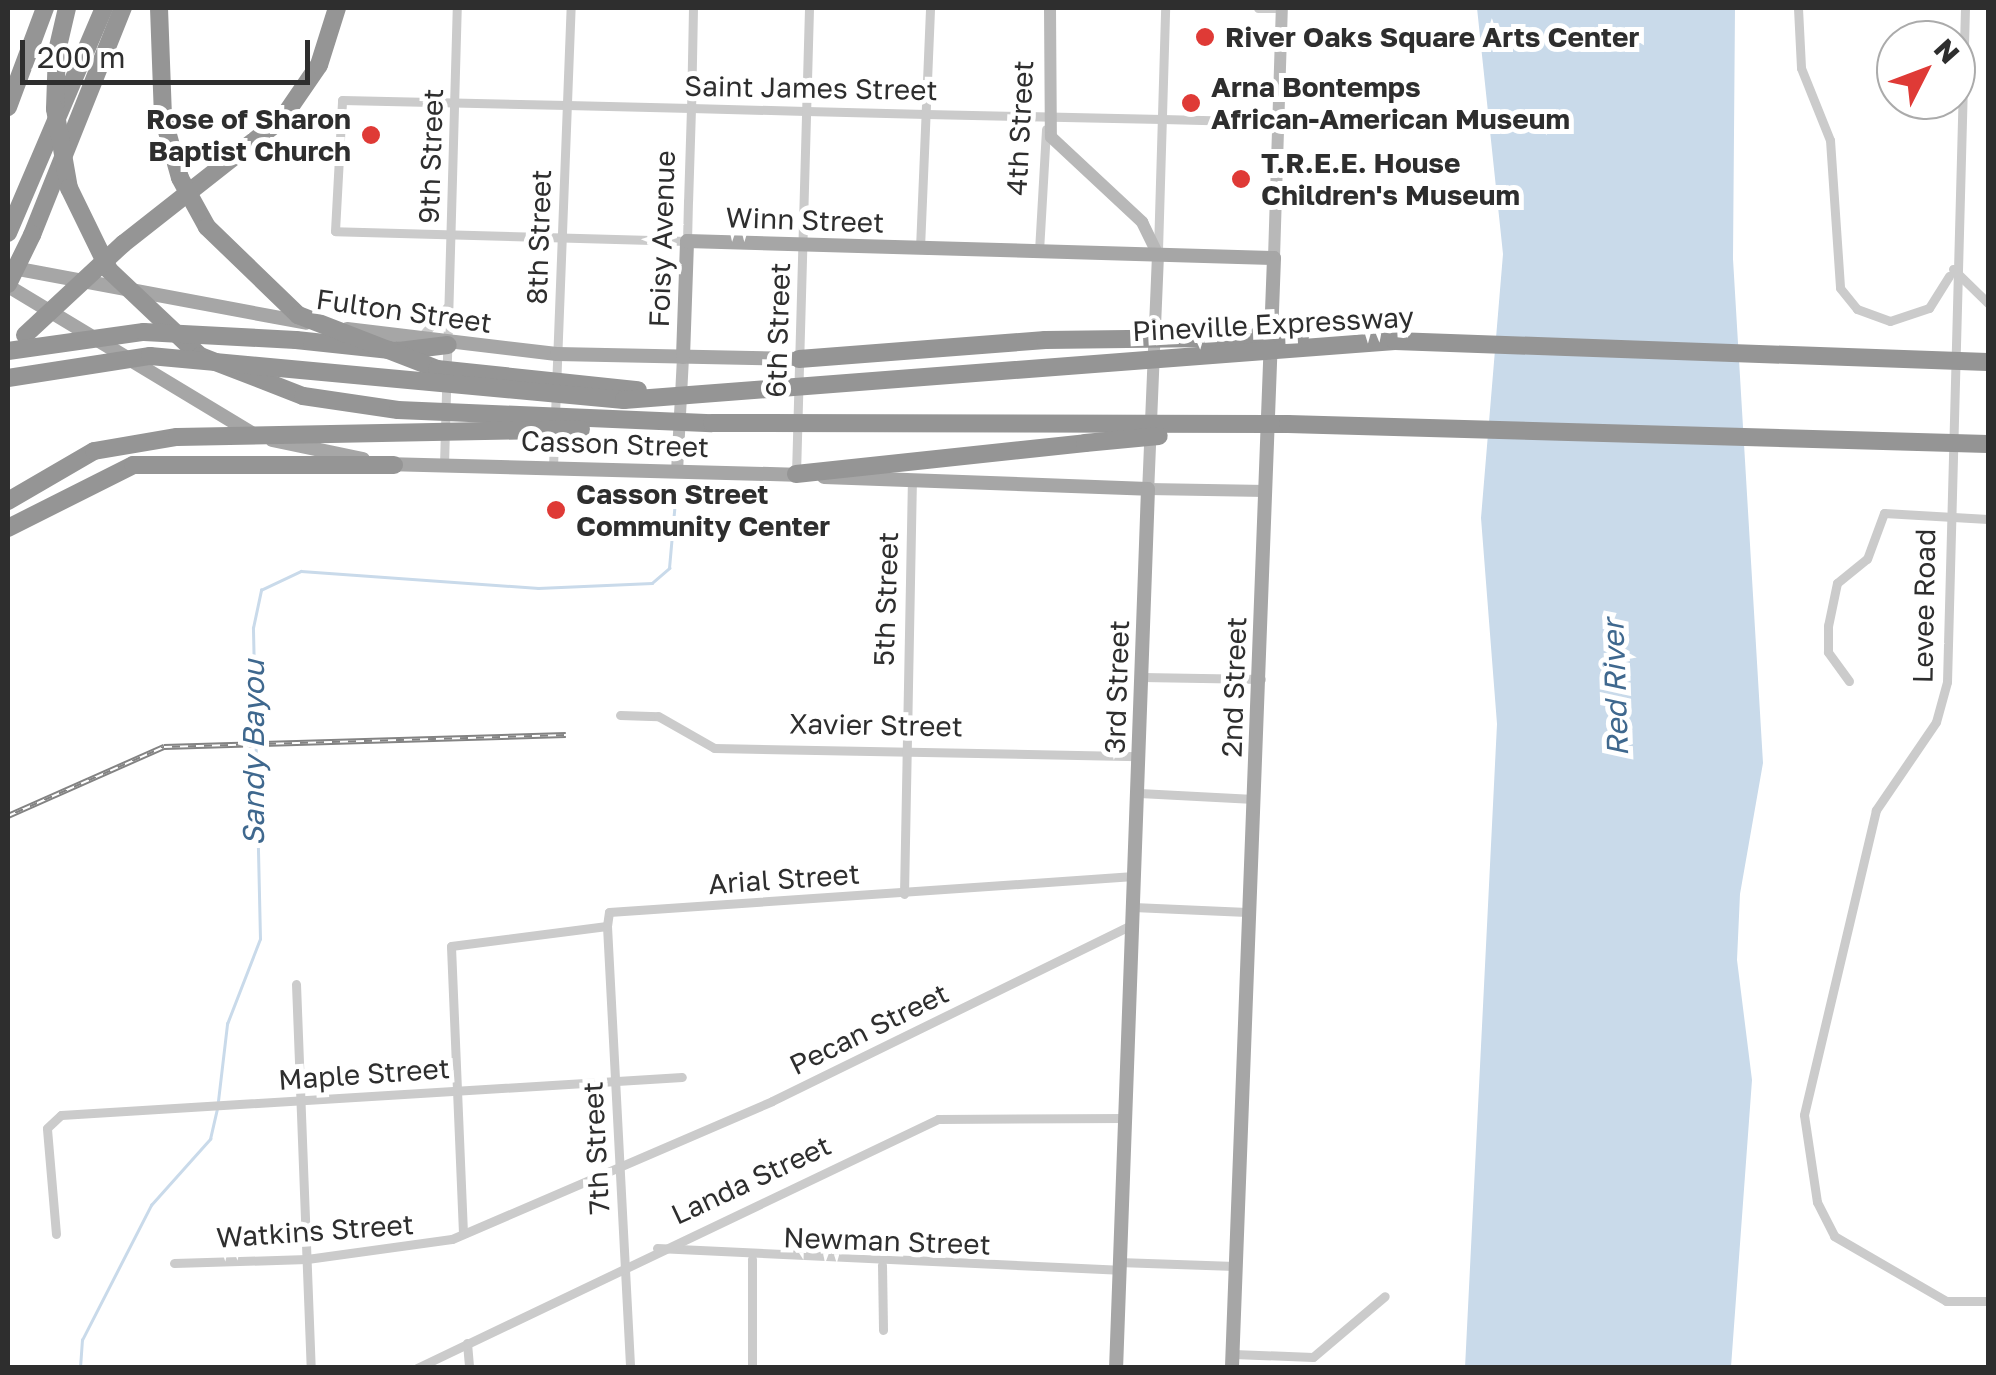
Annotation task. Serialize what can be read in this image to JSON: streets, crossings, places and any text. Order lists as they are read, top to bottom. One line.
{"streets":{"highway":["Pineville Expressway"],"main road":["4th Street","Winn Street","Foisy Avenue","Fulton Street","Casson Street","3rd Street","2nd Street"],"street":["Saint James Street","9th Street","8th Street","6th Street","5th Street","Levee Road","Xavier Street","Arial Street","Pecan Street","Maple Street","7th Street","Landa Street","Watkins Street","Newman Street"]},"crossings":[["Saint James Street","4th Street"],["Saint James Street","9th Street"],["Saint James Street","Winn Street"],["Saint James Street","8th Street"],["Saint James Street","Foisy Avenue"],["Saint James Street","6th Street"],["Saint James Street","3rd Street"],["Saint James Street","2nd Street"],["4th Street","Winn Street"],["9th Street","Winn Street"],["9th Street","Fulton Street"],["9th Street","Casson Street"],["Winn Street","8th Street"],["Winn Street","Foisy Avenue"],["Winn Street","6th Street"],["Winn Street","3rd Street"],["Winn Street","2nd Street"],["8th Street","Fulton Street"],["8th Street","Casson Street"],["Foisy Avenue","Fulton Street"],["Foisy Avenue","Casson Street"],["Fulton Street","6th Street"],["6th Street","Casson Street"],["Casson Street","5th Street"],["Casson Street","3rd Street"],["Casson Street","2nd Street"],["5th Street","Xavier Street"],["5th Street","Arial Street"],["3rd Street","Xavier Street"],["3rd Street","Arial Street"],["3rd Street","Pecan Street"],["3rd Street","Landa Street"],["3rd Street","Newman Street"],["2nd Street","Newman Street"],["Arial Street","Maple Street"],["Arial Street","7th Street"],["Pecan Street","7th Street"],["Pecan Street","Watkins Street"],["Maple Street","7th Street"],["7th Street","Landa Street"],["7th Street","Watkins Street"],["Landa Street","Newman Street"]],"water":["Red River","Sandy Bayou"],"places":["River Oaks Square Arts Center","Arna Bontemps African-American Museum","Rose of Sharon Baptist Church","T.R.E.E. House Children's Museum","Casson Street Community Center"],"scale_bar":"200 m","north":"top right"}
